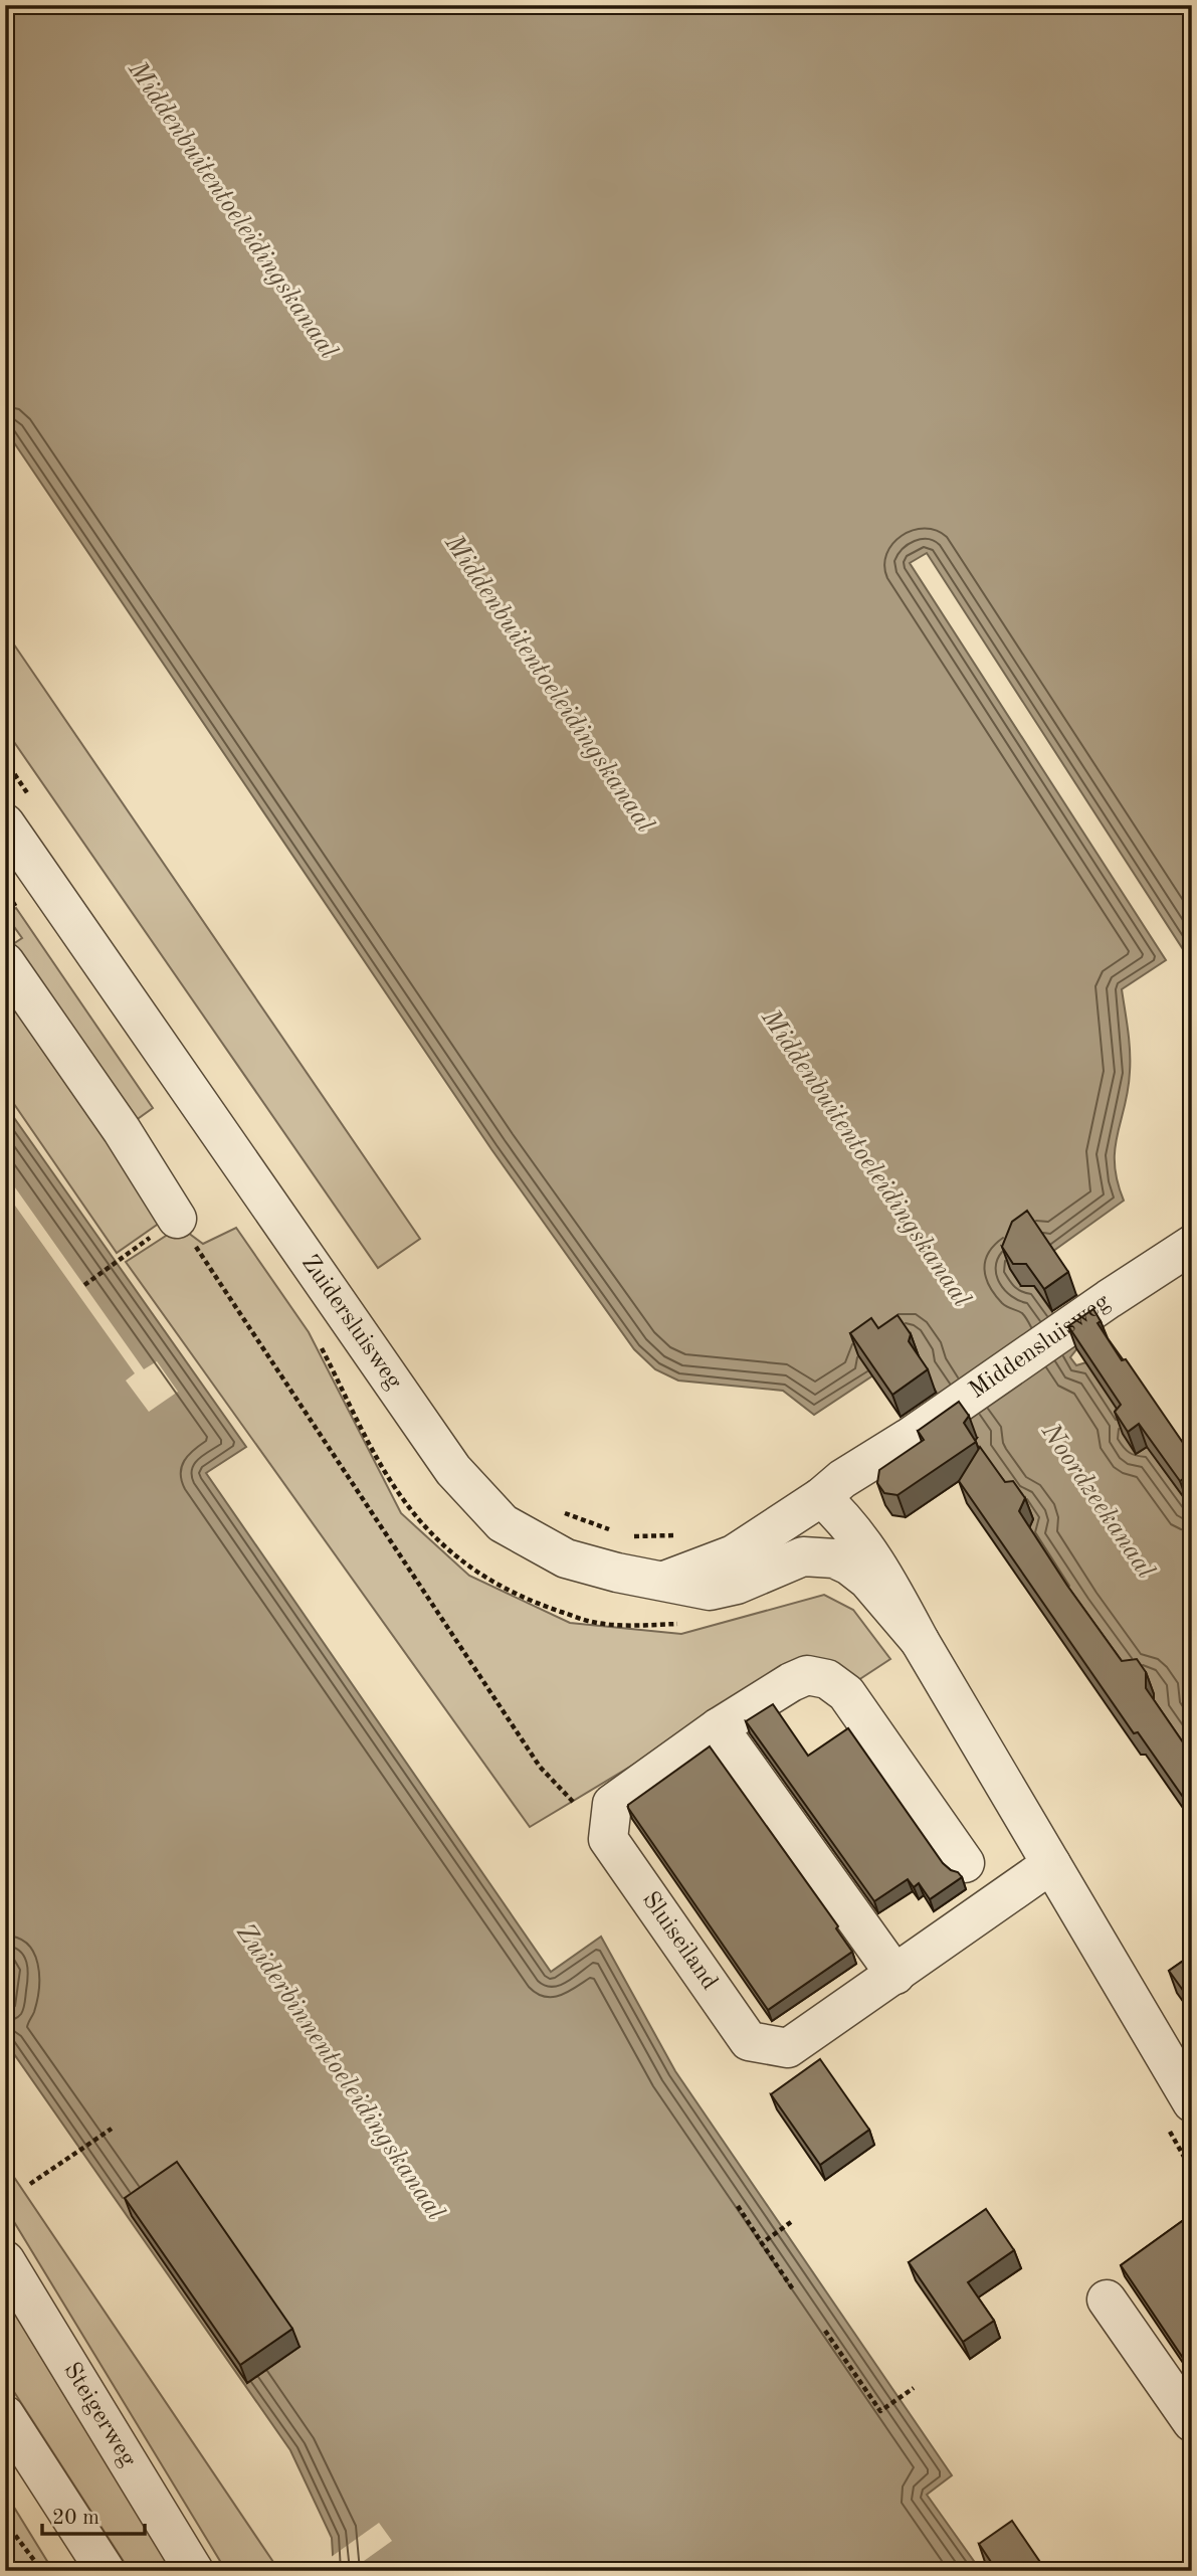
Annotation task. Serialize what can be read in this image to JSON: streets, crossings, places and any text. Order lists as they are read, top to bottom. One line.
{"streets":{"street":["Zuidersluisweg","Middensluisweg","Sluiseiland","Steigerweg"]},"water":["Middenbuitentoeleidingskanaal","Noordzeekanaal","Zuiderbinnentoeleidingskanaal"],"scale_bar":"20 m"}
